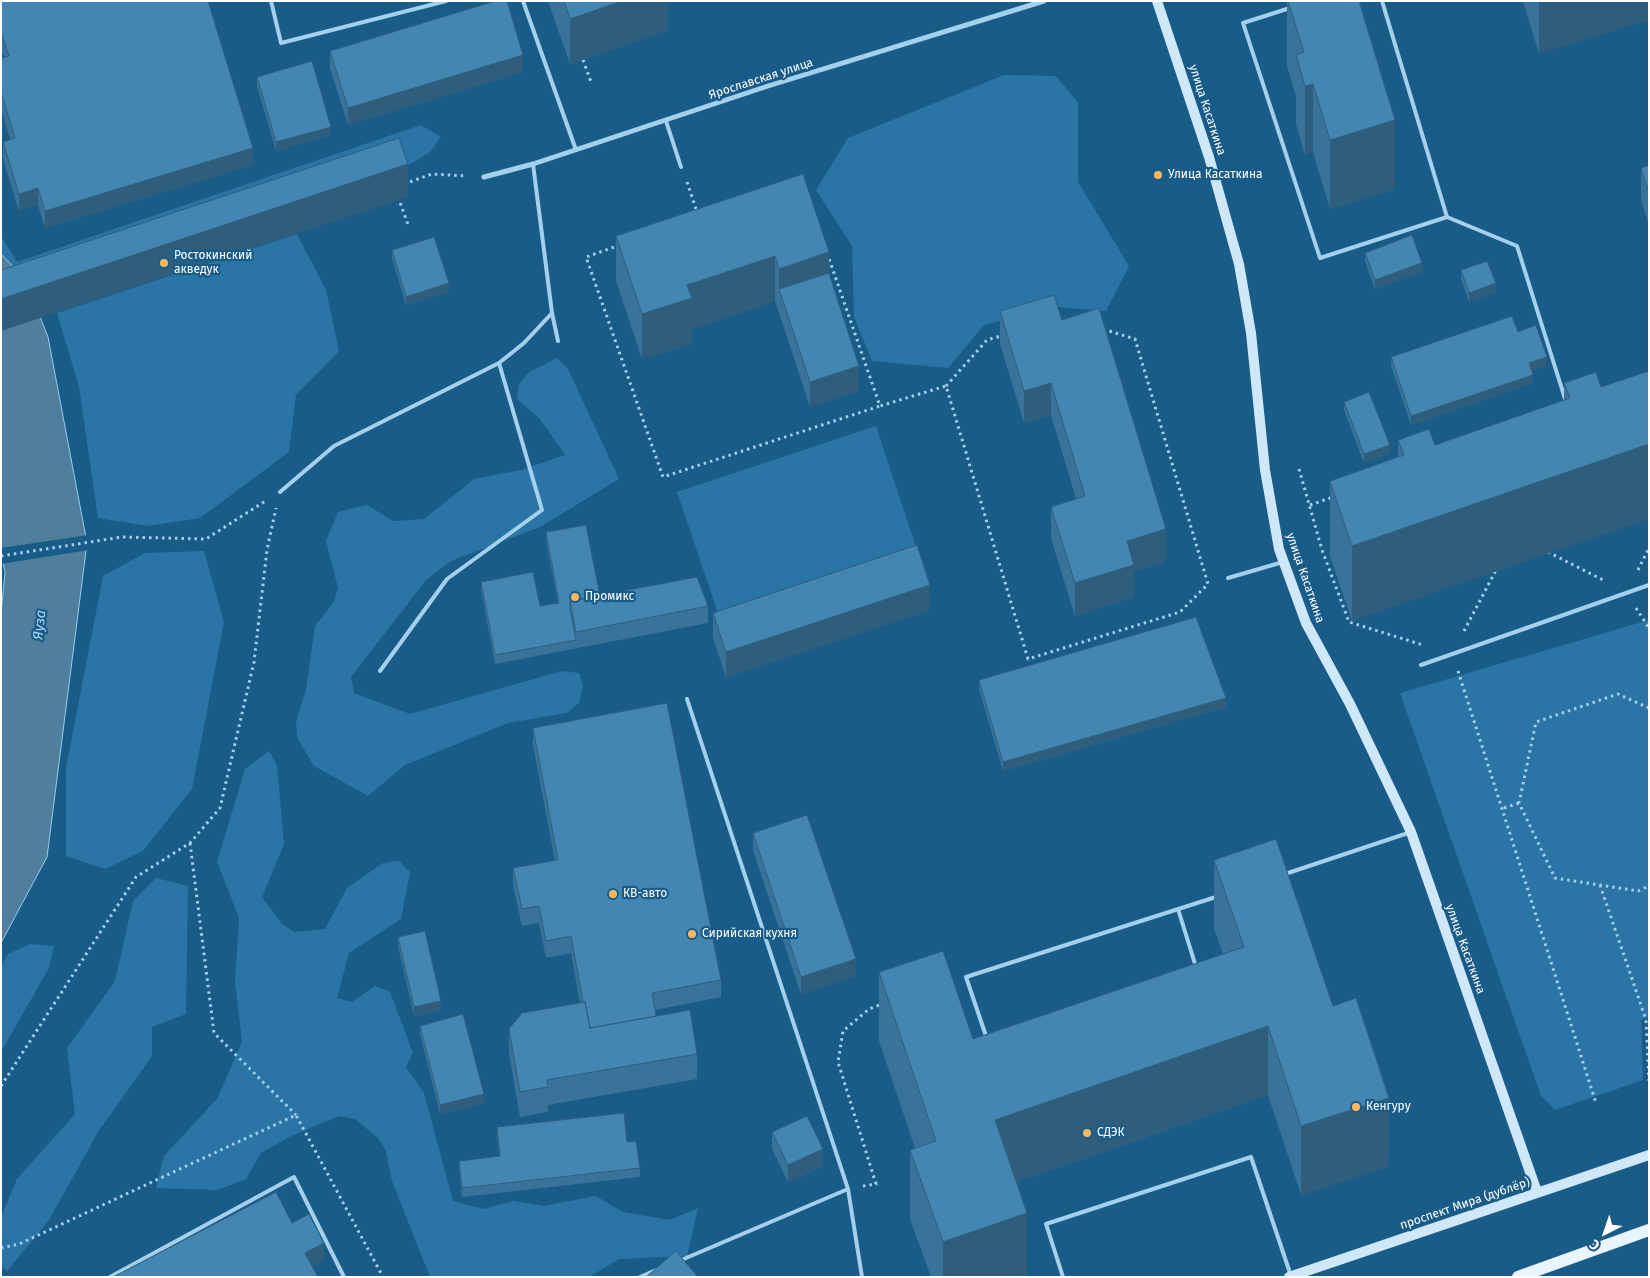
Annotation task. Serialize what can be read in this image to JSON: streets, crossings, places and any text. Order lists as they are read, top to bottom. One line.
{"streets":{"street":["Ярославская улица","улица Касаткина","проспект Мира (дублёр)"]},"crossings":[["улица Касаткина","проспект Мира (дублёр)"]],"water":["Яуза"],"places":["Улица Касаткина","Ростокинский акведук","Промикс","КВ-авто","Сирийская кухня","Кенгуру","СДЭК"],"north":"bottom left"}
